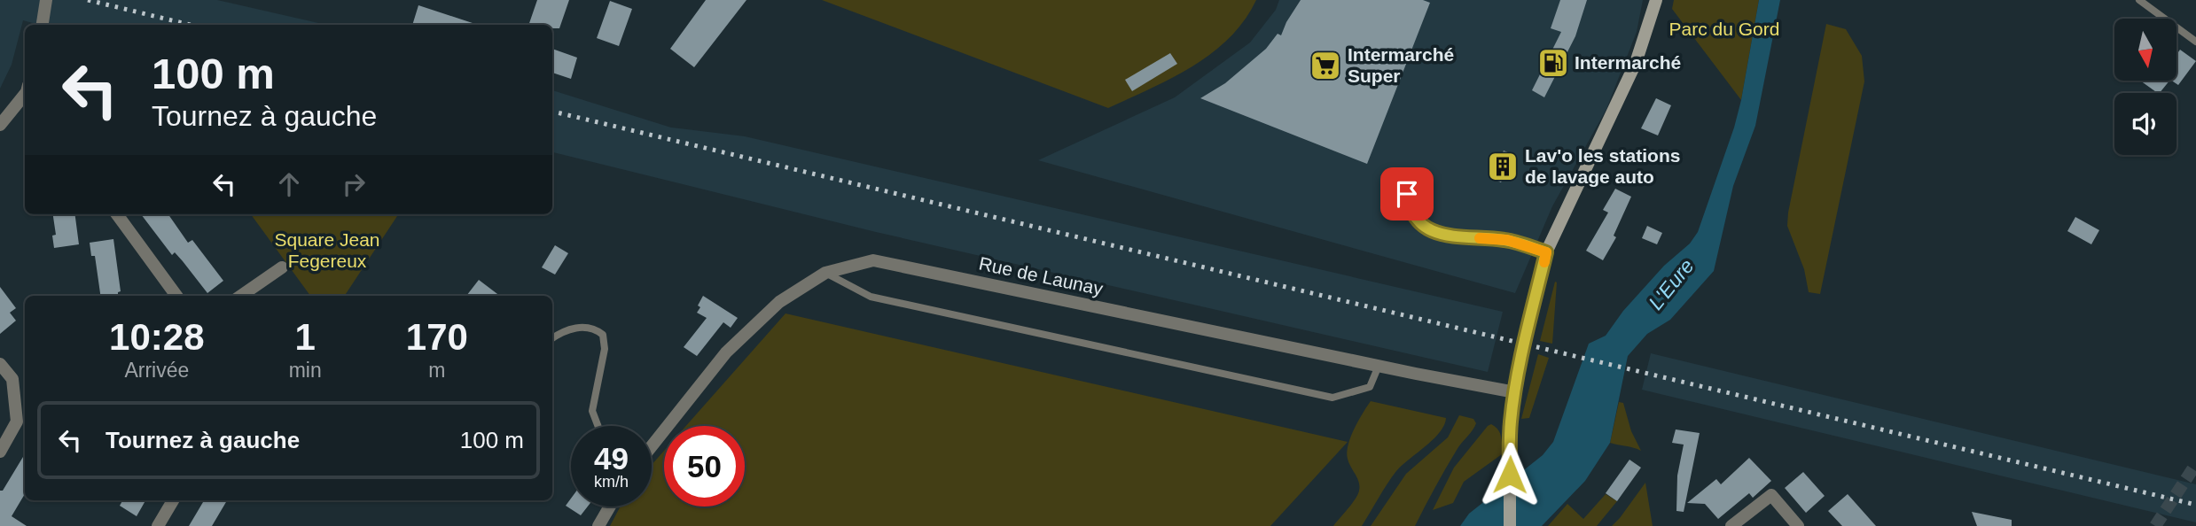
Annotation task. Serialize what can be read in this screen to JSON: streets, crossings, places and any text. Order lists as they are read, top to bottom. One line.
{"streets":{"street":["Rue de Launay"]},"water":["L'Eure"],"parks":["Parc du Gord","Square Jean Fegereux"],"places":{"fuel station":["Intermarché"],"supermarket":["Intermarché Super"],"building":["Lav'o les stations de lavage auto"]},"north":"bottom","page":{"turn":["100 m","Tournez à gauche"],"eta":["10:28","Arrivée","1","min","170","m"],"list":[{"name":"Tournez à gauche","value":"100 m"}],"speed":"49 km/h","limit":"50"}}
